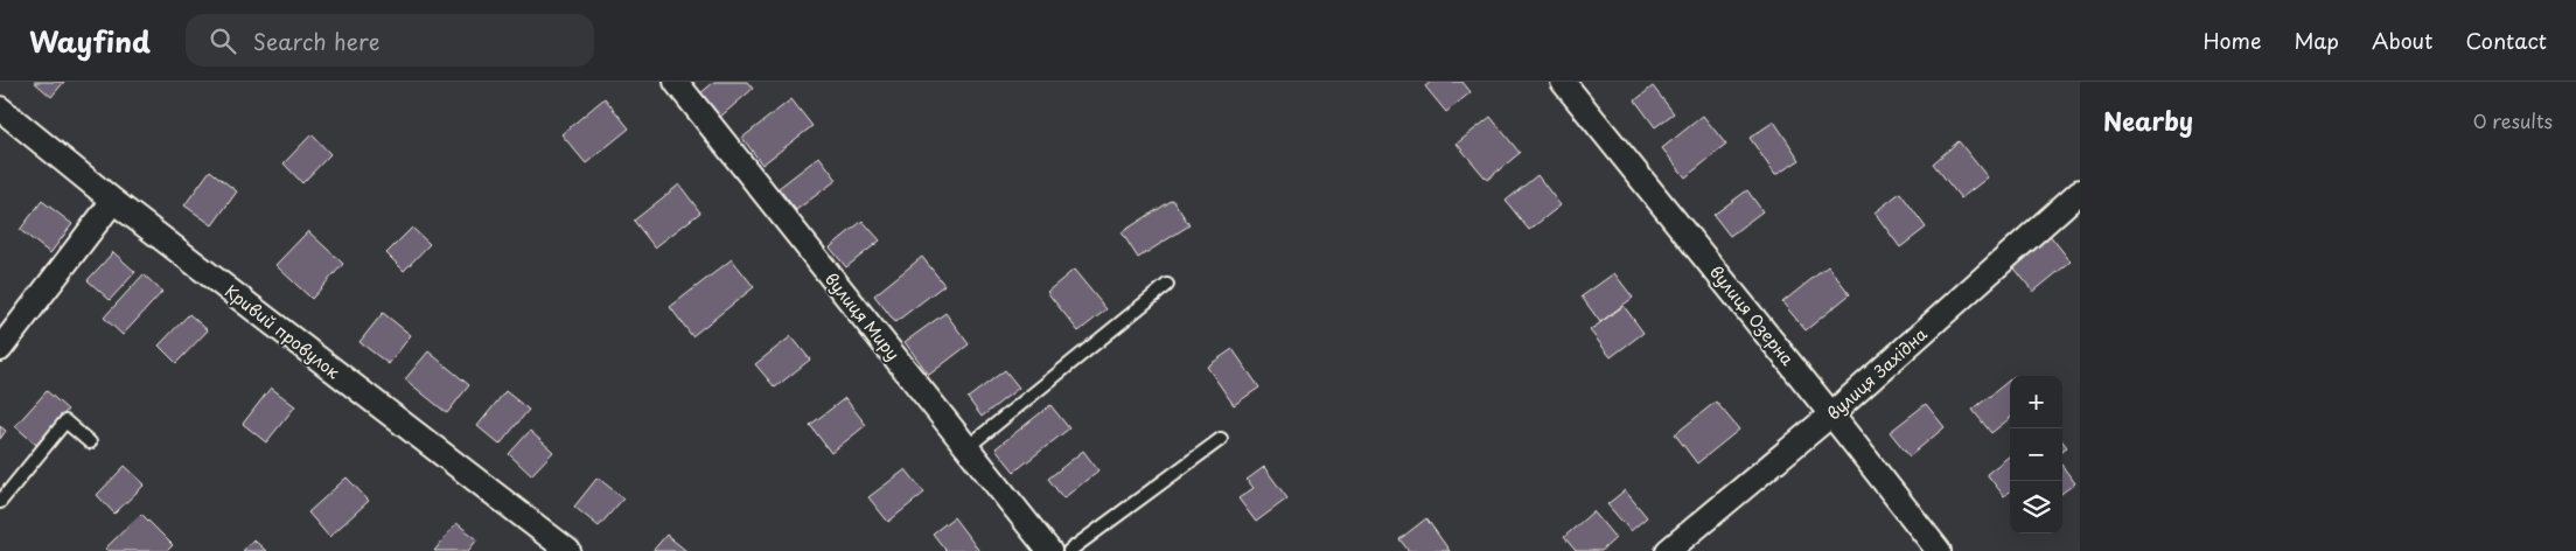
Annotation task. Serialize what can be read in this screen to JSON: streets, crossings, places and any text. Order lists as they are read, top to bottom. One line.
{"streets":{"street":["вулиця Озерна","вулиця Миру","Кривий провулок","вулиця Західна"]},"crossings":[["вулиця Озерна","вулиця Західна"]],"page":{"header":"Wayfind","search":"Search here","nav":["Home","Map","About","Contact"],"heading":["Nearby","0 results"],"map_buttons":["+","−"]}}
